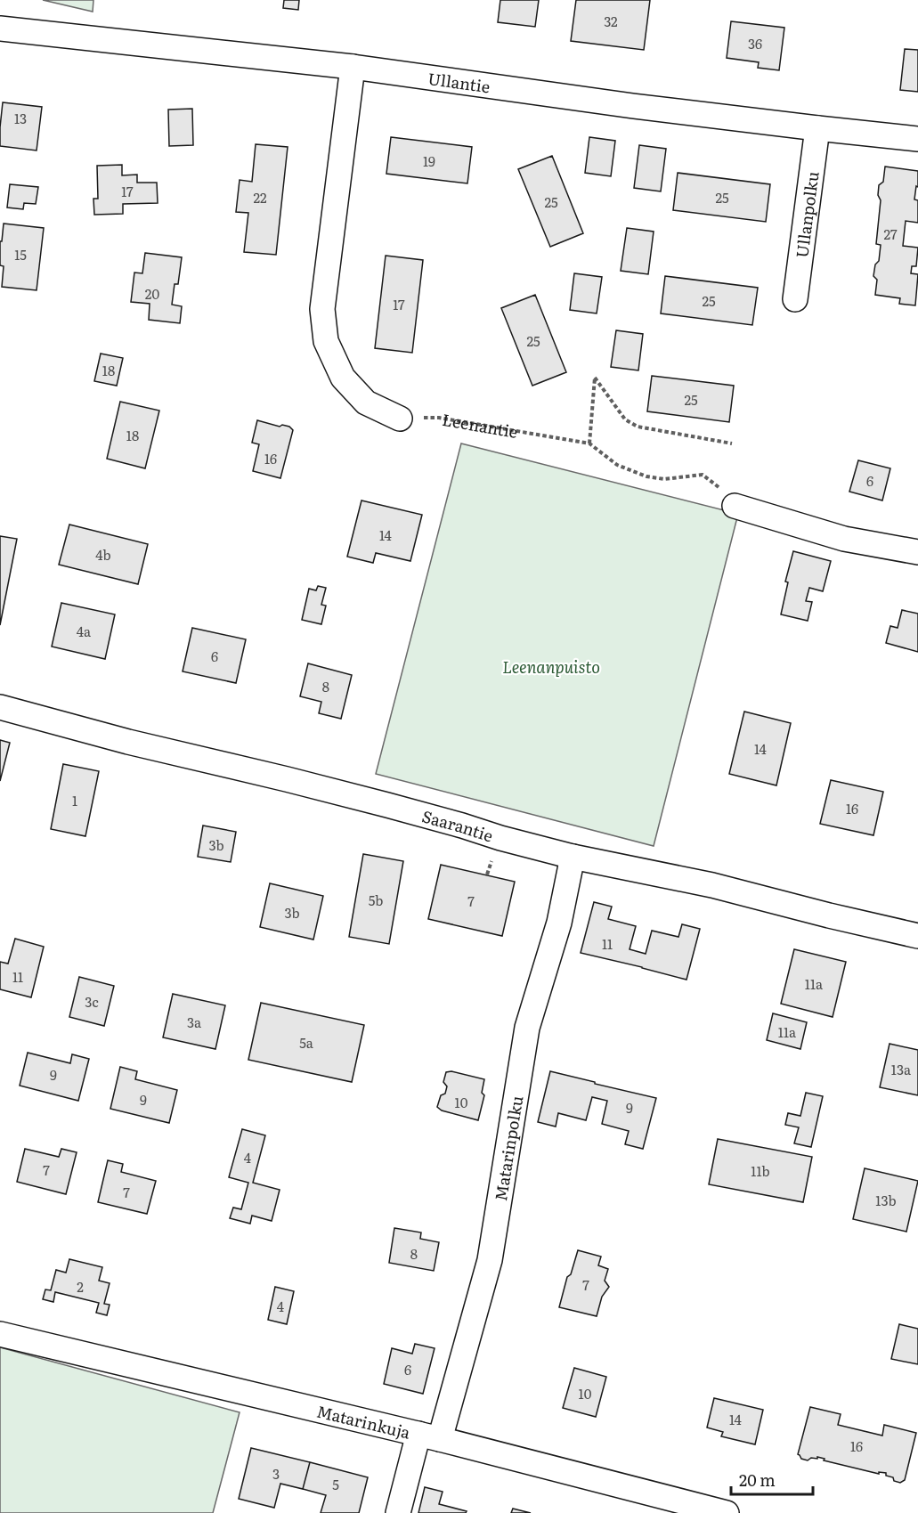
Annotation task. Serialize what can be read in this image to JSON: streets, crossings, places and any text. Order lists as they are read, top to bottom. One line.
{"streets":{"street":["Ullantie","Ullanpolku","Saarantie","Matarinpolku","Matarinkuja"],"path":["Leenantie"]},"crossings":[["Ullantie","Ullanpolku"],["Saarantie","Matarinpolku"],["Matarinpolku","Matarinkuja"]],"parks":["Leenanpuisto"],"house_numbers":["32","36","13","19","17","22","25","25","27","15","20","25","17","25","18","25","18","16","6","14","4b","4a","6","8","14","1","16","3b","5b","7","3b","11","11","11a","3c","3a","11a","5a","13a","9","9","10","9","4","7","11b","7","13b","8","7","2","4","6","10","14","16","3","5"],"scale_bar":"20 m"}
